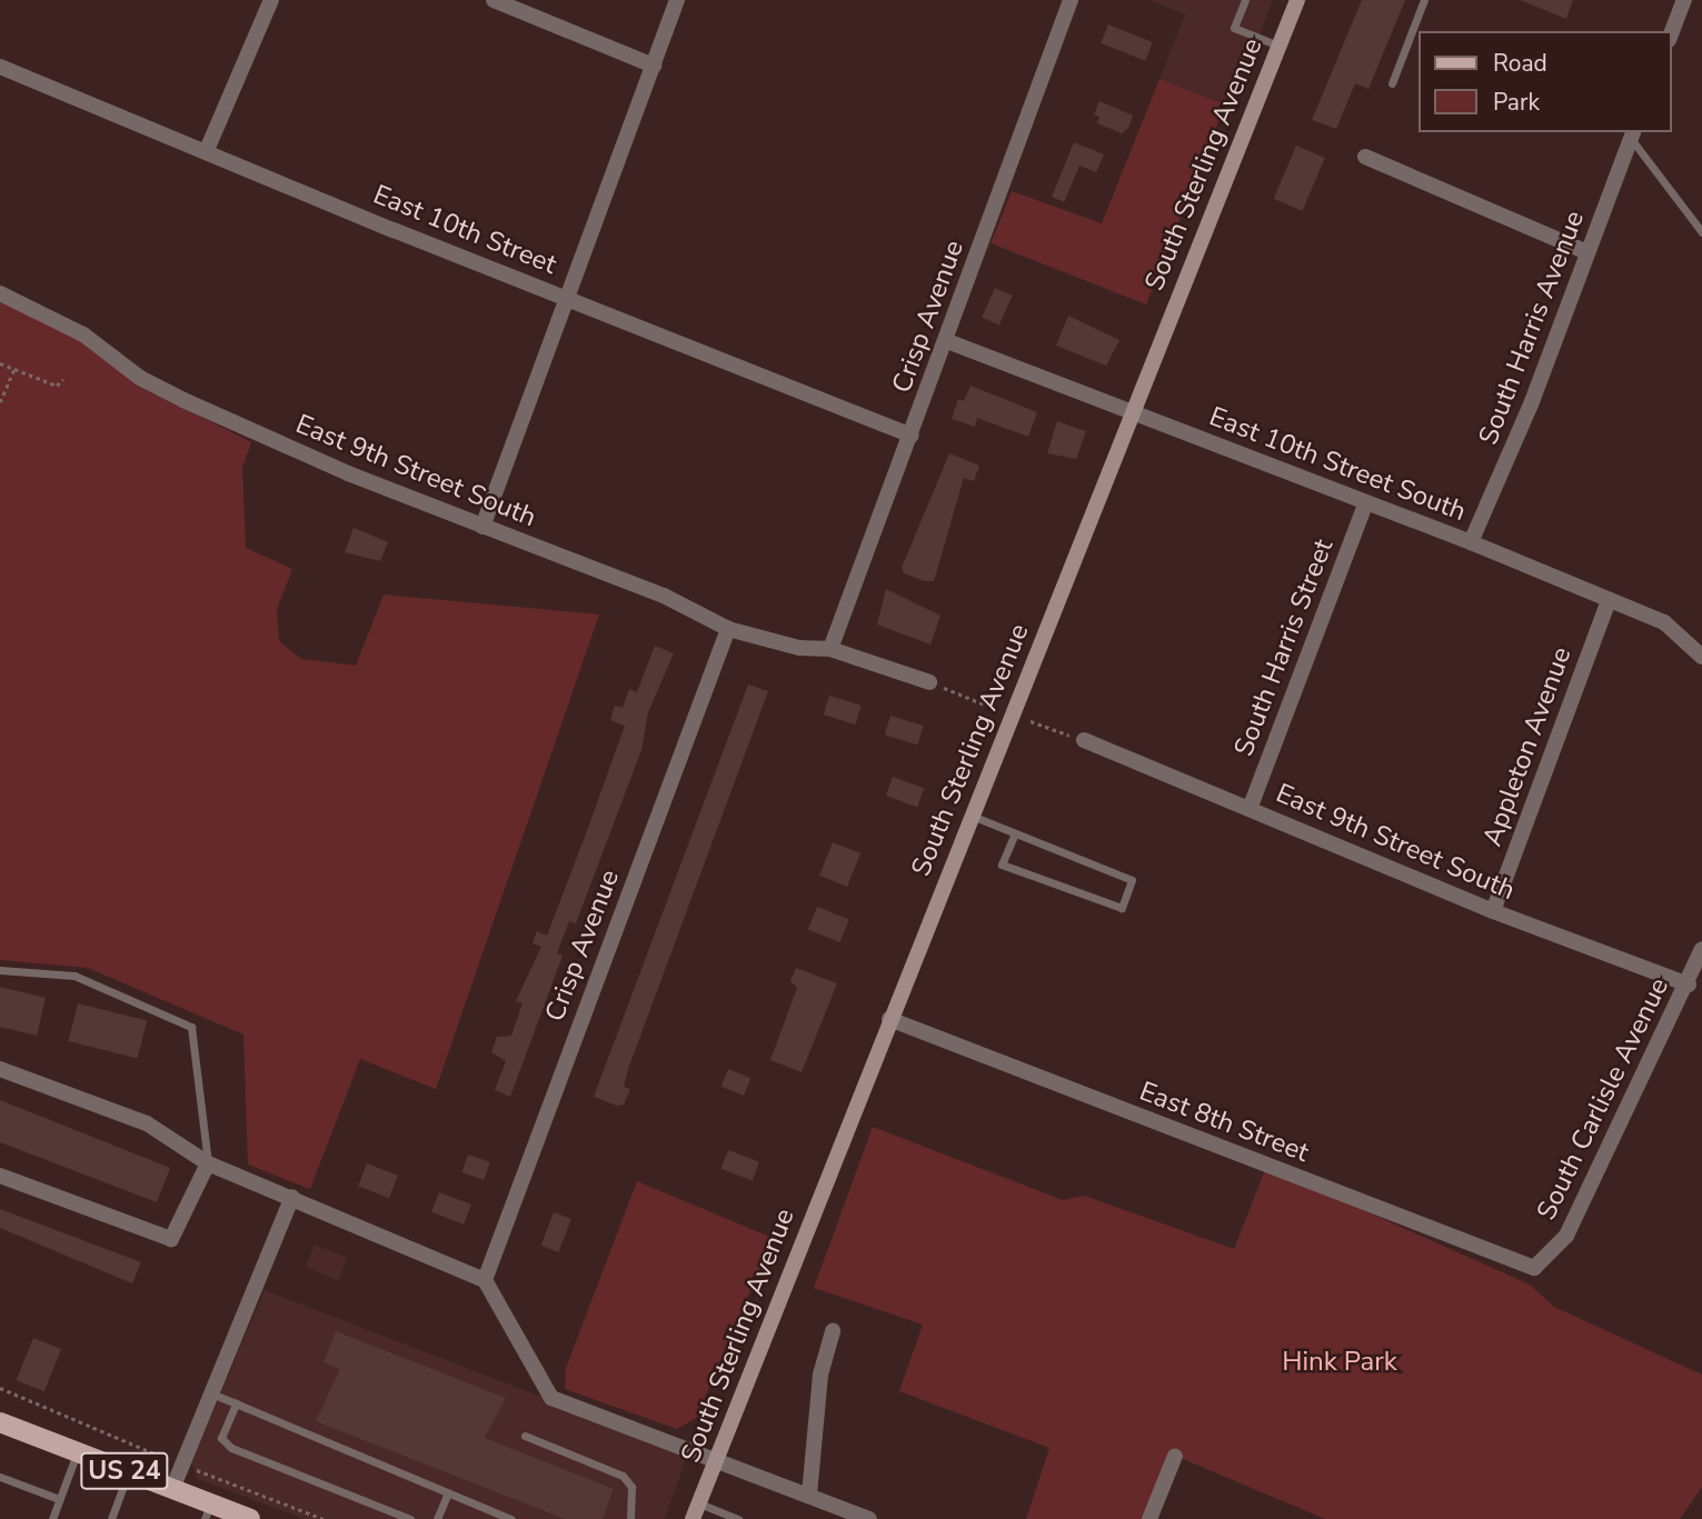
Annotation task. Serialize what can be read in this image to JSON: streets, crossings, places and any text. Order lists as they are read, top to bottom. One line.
{"streets":{"main road":["South Sterling Avenue","US 24"],"street":["East 10th Street","Crisp Avenue","South Harris Avenue","East 10th Street South","East 9th Street South","South Harris Street","Appleton Avenue","South Carlisle Avenue","East 8th Street"]},"crossings":[["South Sterling Avenue","East 10th Street South"],["South Sterling Avenue","East 8th Street"],["East 10th Street","Crisp Avenue"],["Crisp Avenue","East 10th Street South"],["Crisp Avenue","East 9th Street South"],["South Harris Avenue","East 10th Street South"],["East 10th Street South","South Harris Street"],["East 10th Street South","Appleton Avenue"],["East 9th Street South","South Harris Street"],["East 9th Street South","Appleton Avenue"],["East 9th Street South","South Carlisle Avenue"],["South Carlisle Avenue","East 8th Street"]],"parks":["Hink Park"],"legend":["Road","Park"]}
